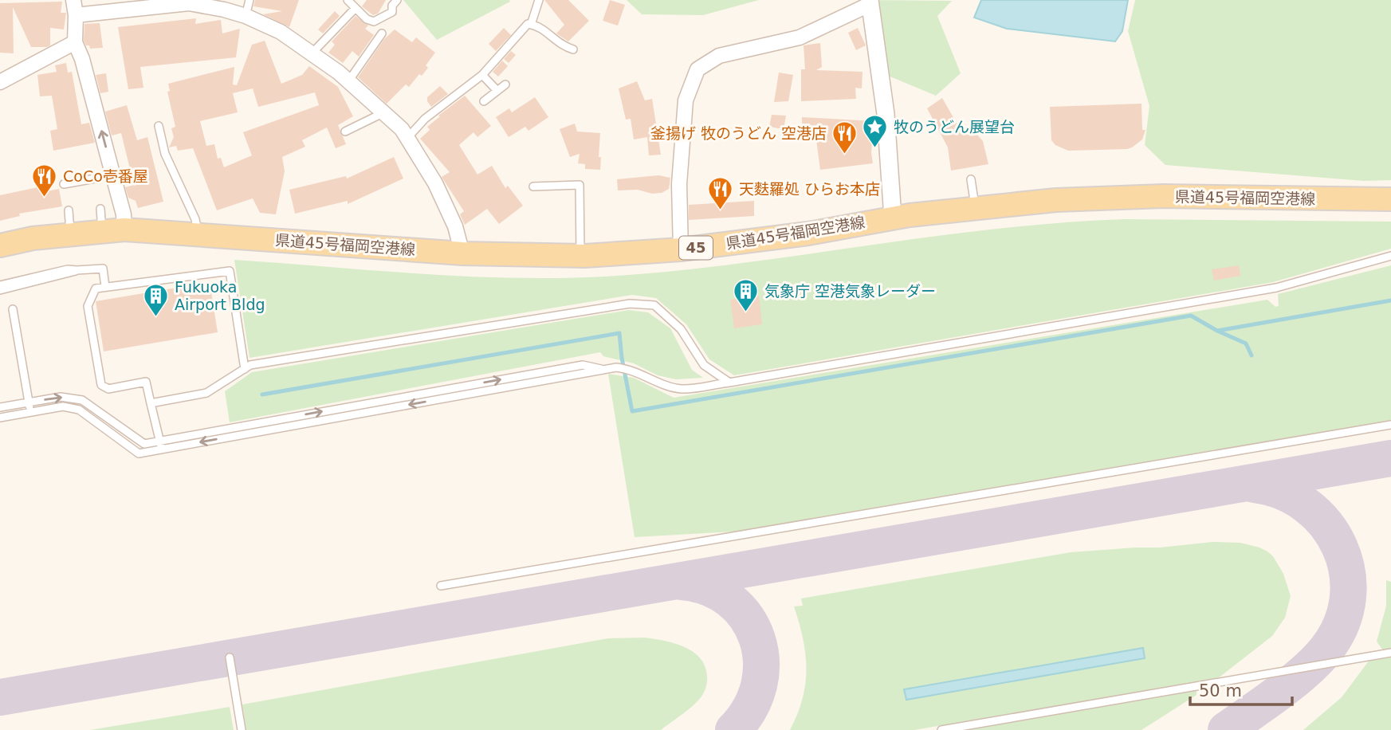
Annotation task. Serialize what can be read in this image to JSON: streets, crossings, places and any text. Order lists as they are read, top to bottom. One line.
{"streets":{"main road":["県道45号福岡空港線","45"]},"places":{"place":["牧のうどん展望台"],"restaurant":["釜揚げ 牧のうどん 空港店","CoCo壱番屋","天麩羅処 ひらお本店"],"building":["気象庁 空港気象レーダー","Fukuoka Airport Bldg"]},"scale_bar":"50 m"}
